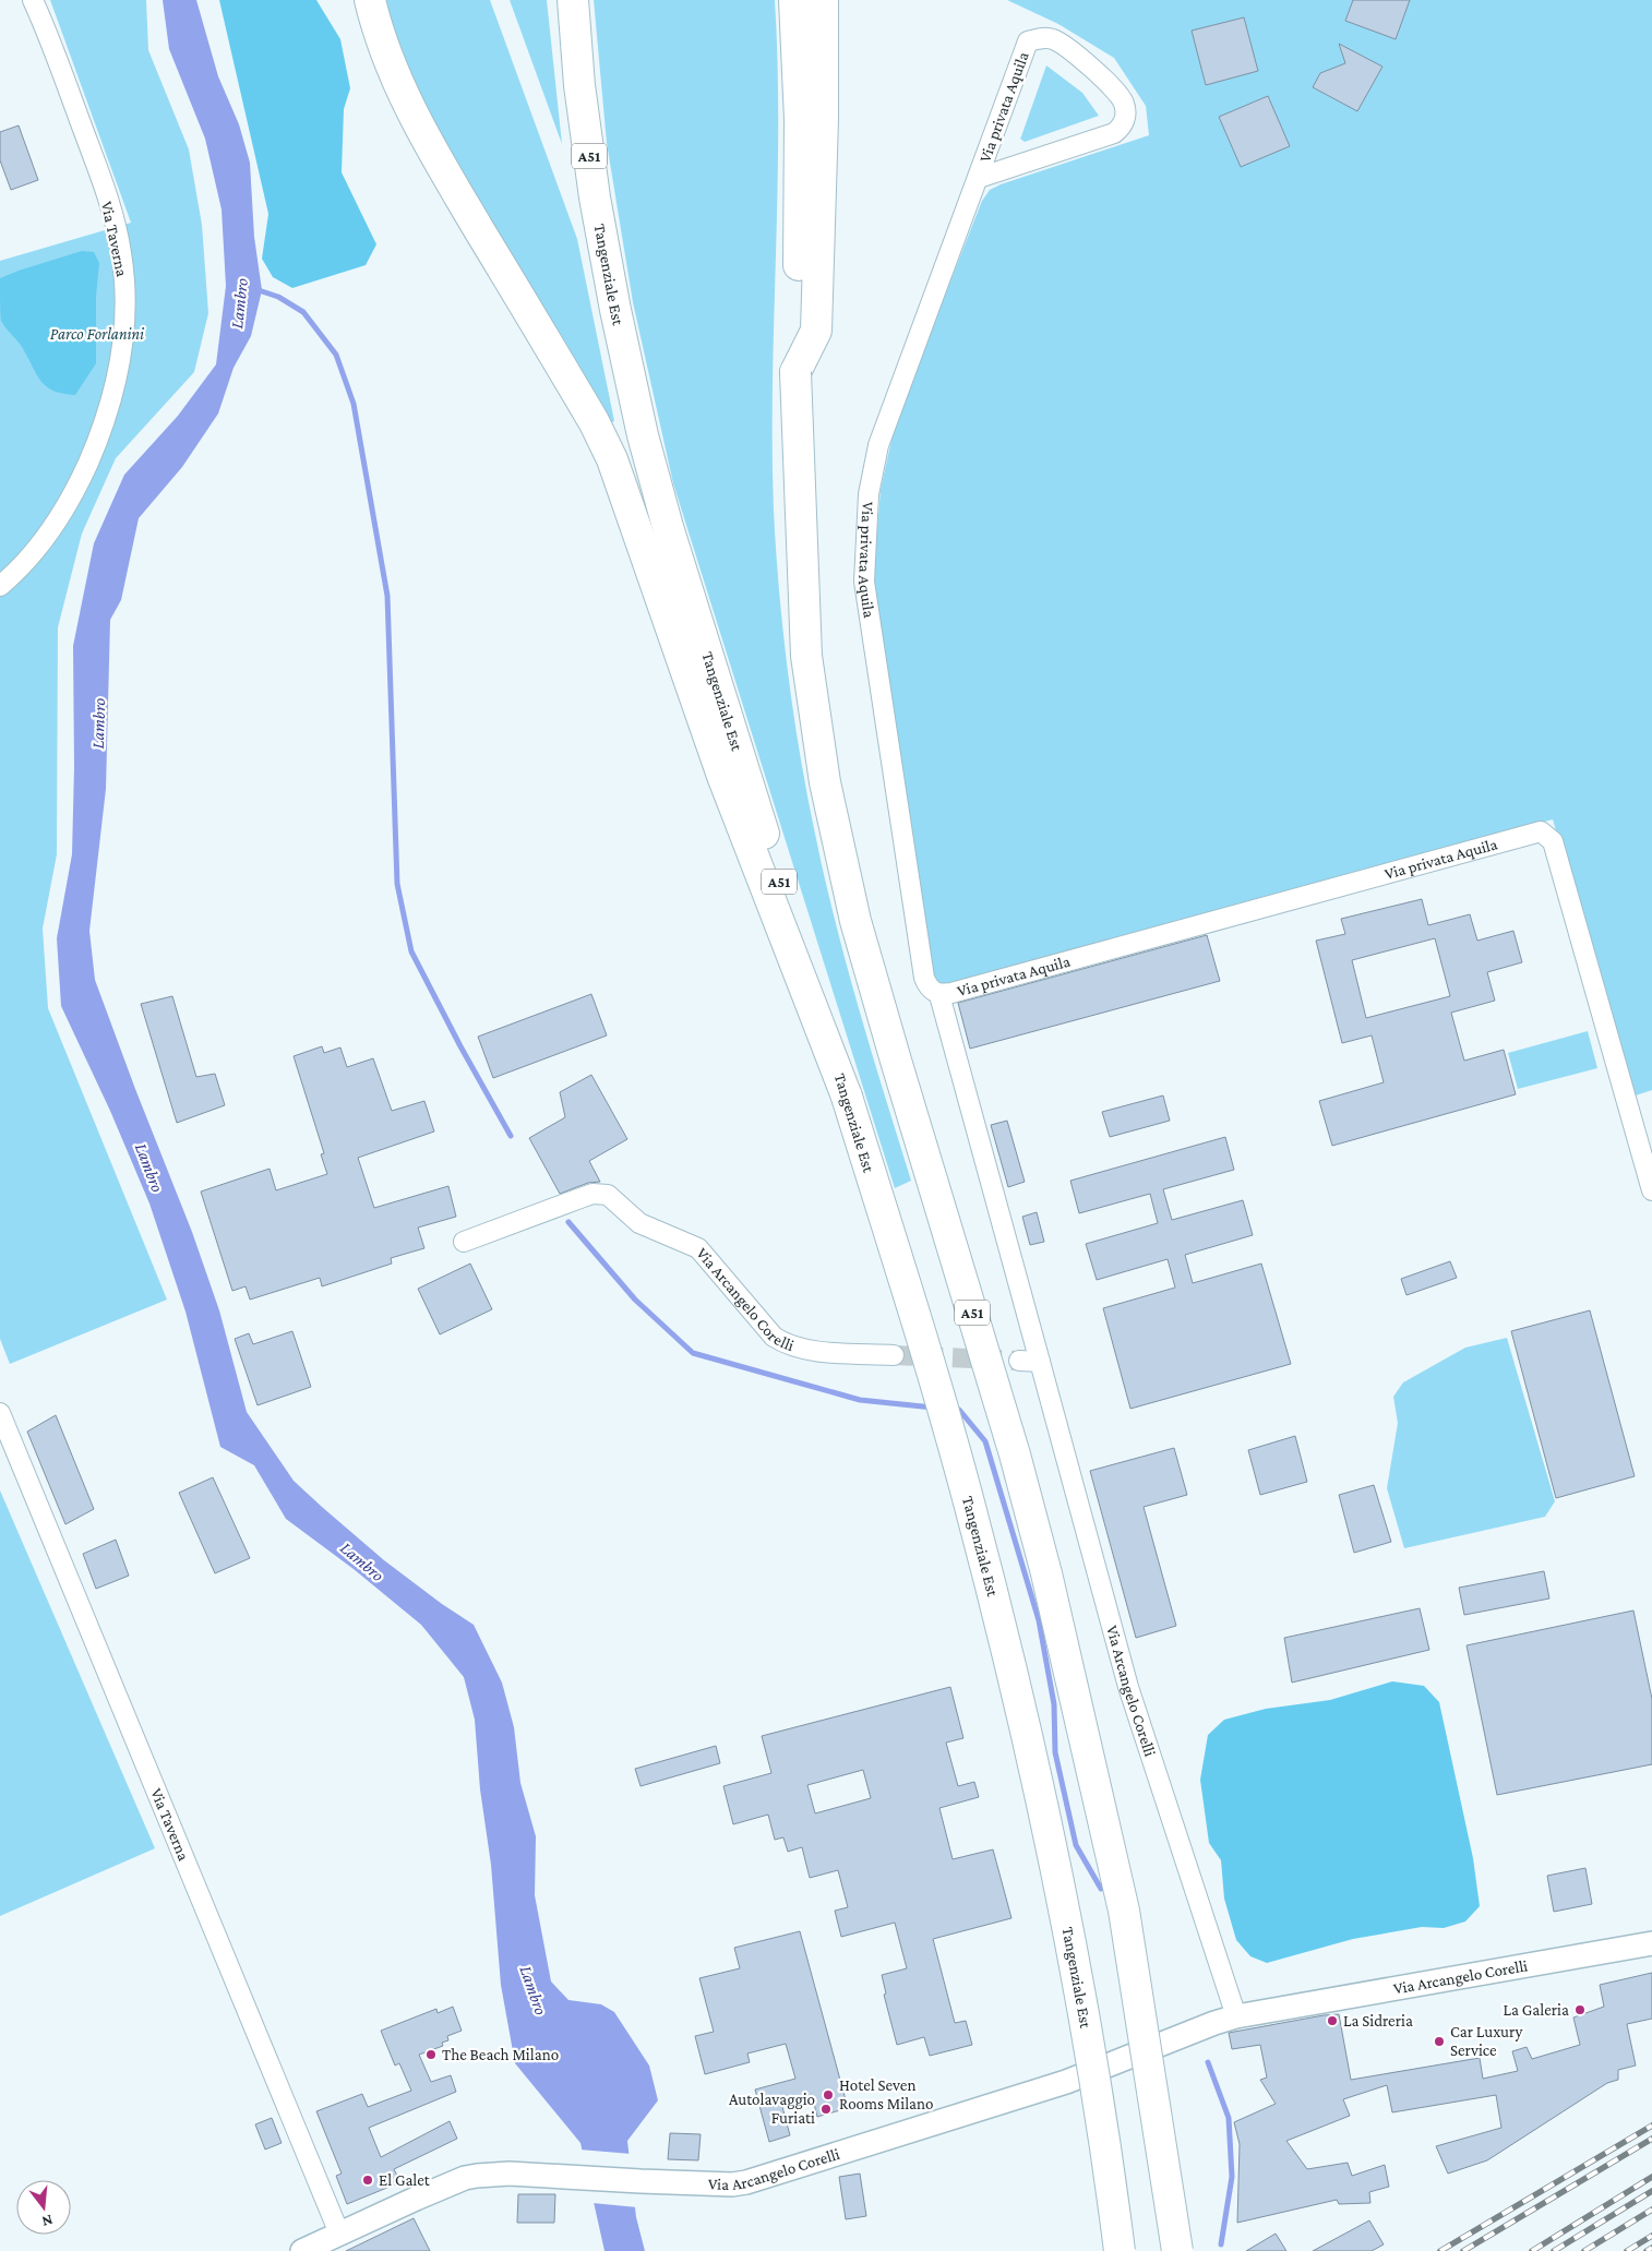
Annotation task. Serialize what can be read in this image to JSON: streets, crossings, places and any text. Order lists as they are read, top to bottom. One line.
{"streets":{"highway":["A51","Tangenziale Est"],"street":["Via privata Aquila","Via Taverna","Via Arcangelo Corelli"]},"crossings":[["Via privata Aquila","Via Arcangelo Corelli"],["Via Taverna","Via Arcangelo Corelli"]],"water":["Lambro"],"parks":["Parco Forlanini"],"places":["La Galeria","La Sidreria","Car Luxury Service","The Beach Milano","Hotel Seven Rooms Milano","Autolavaggio Furiati","El Galet"],"north":"bottom"}
